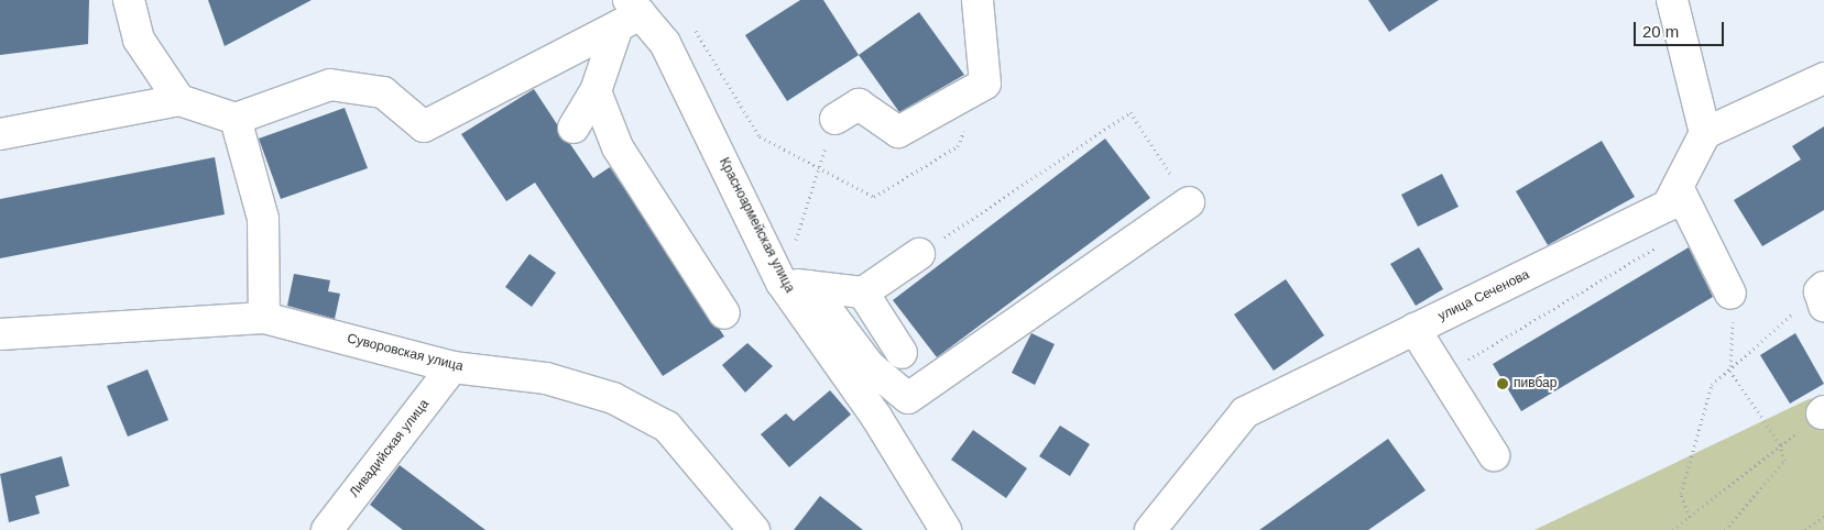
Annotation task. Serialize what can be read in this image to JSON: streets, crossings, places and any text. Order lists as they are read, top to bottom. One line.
{"streets":{"street":["Красноармейская улица","улица Сеченова","Суворовская улица","Ливадийская улица"]},"crossings":[["Суворовская улица","Ливадийская улица"]],"places":["пивбар"],"scale_bar":"20 m"}
